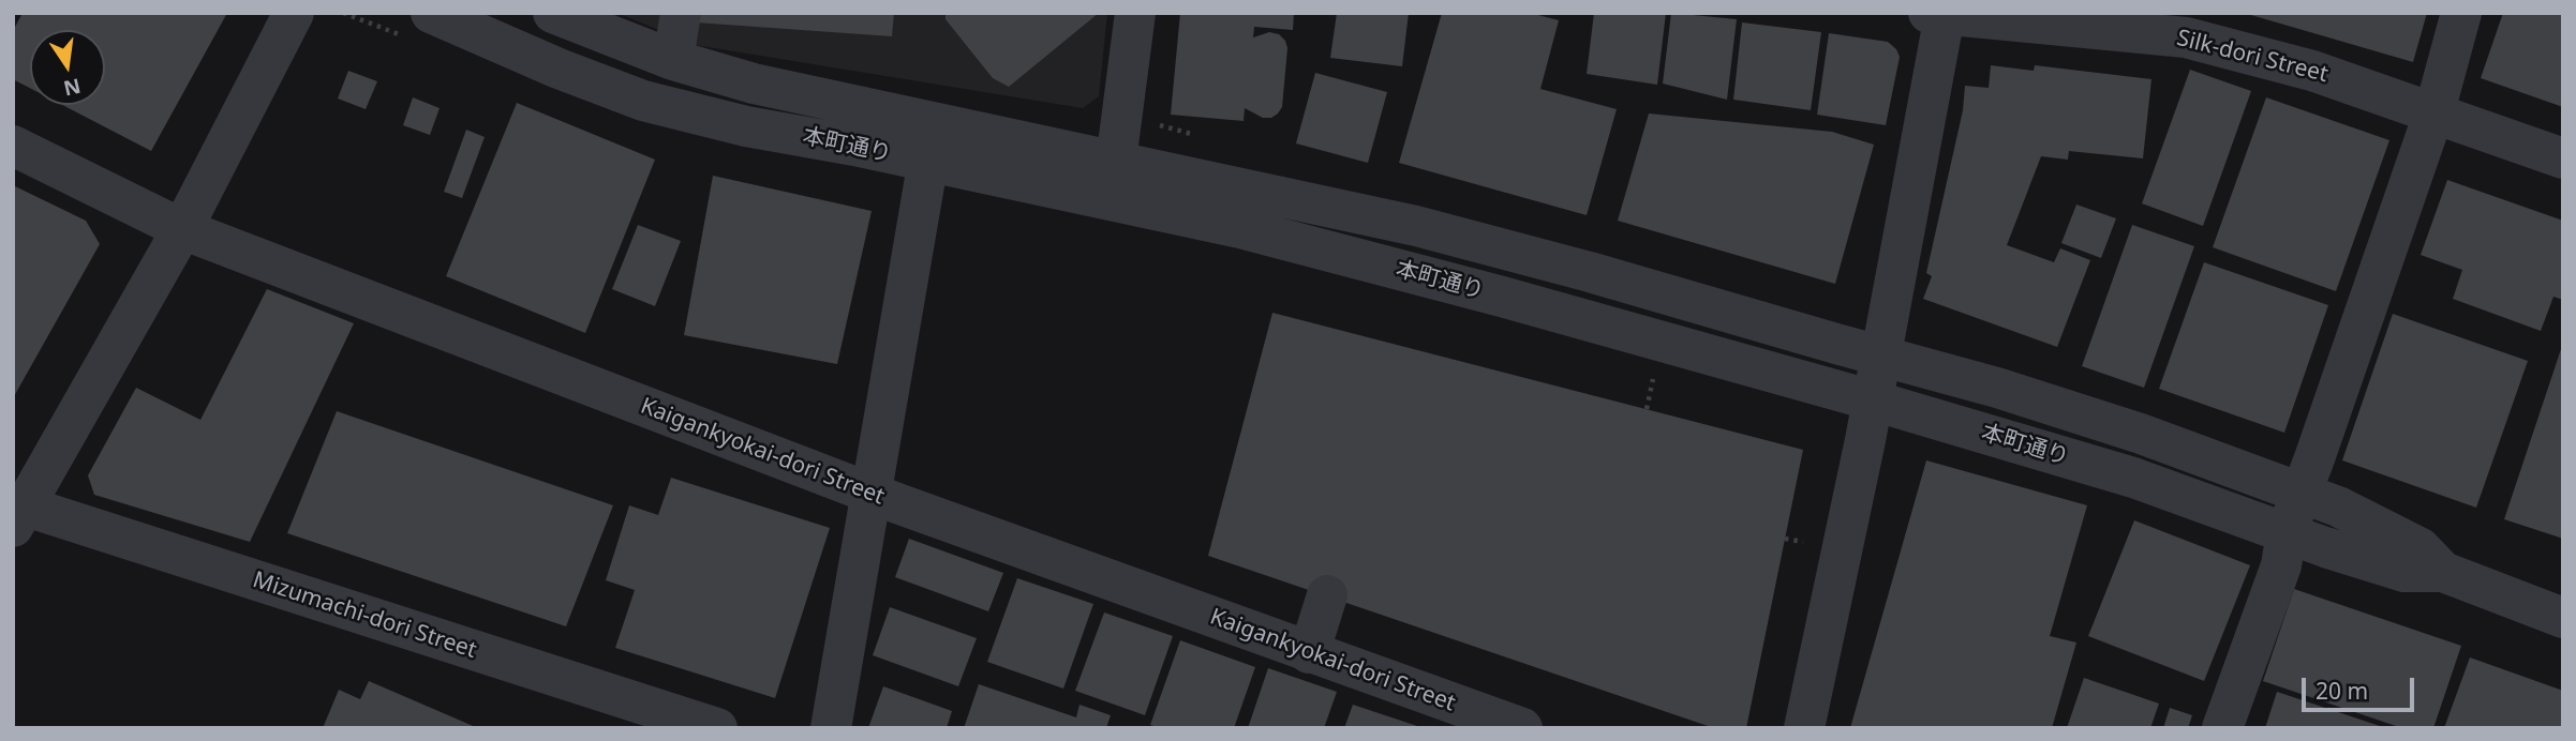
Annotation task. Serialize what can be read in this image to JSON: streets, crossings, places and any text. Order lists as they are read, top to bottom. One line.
{"streets":{"street":["Silk-dori Street","本町通り","Kaigankyokai-dori Street","Mizumachi-dori Street"]},"scale_bar":"20 m","north":"bottom"}
